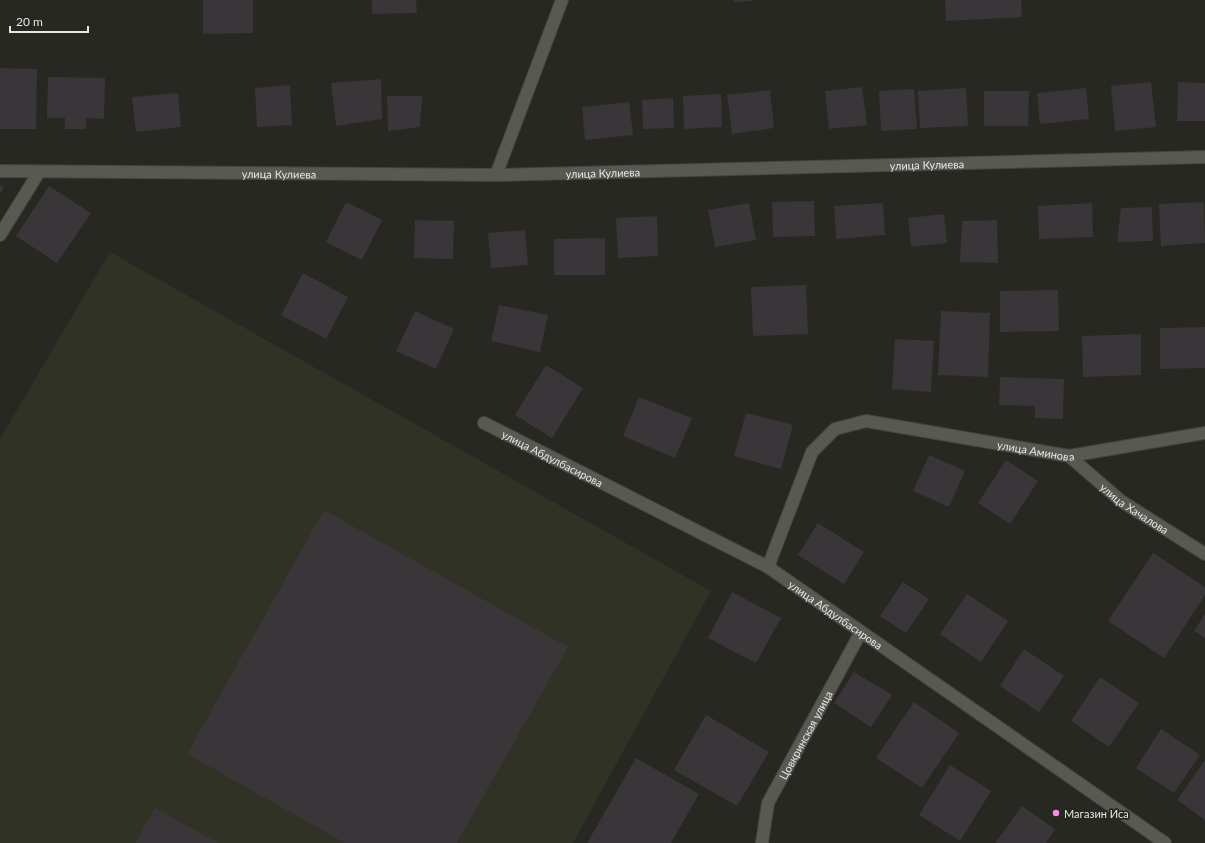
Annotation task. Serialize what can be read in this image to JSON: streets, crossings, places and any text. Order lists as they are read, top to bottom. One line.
{"streets":{"street":["улица Кулиева","улица Аминова","улица Абдулбасирова","улица Хачалова","Цовкринская улица"]},"crossings":[["улица Аминова","улица Абдулбасирова"],["улица Аминова","улица Хачалова"],["улица Абдулбасирова","Цовкринская улица"]],"places":["Магазин Иса"],"scale_bar":"20 m"}
